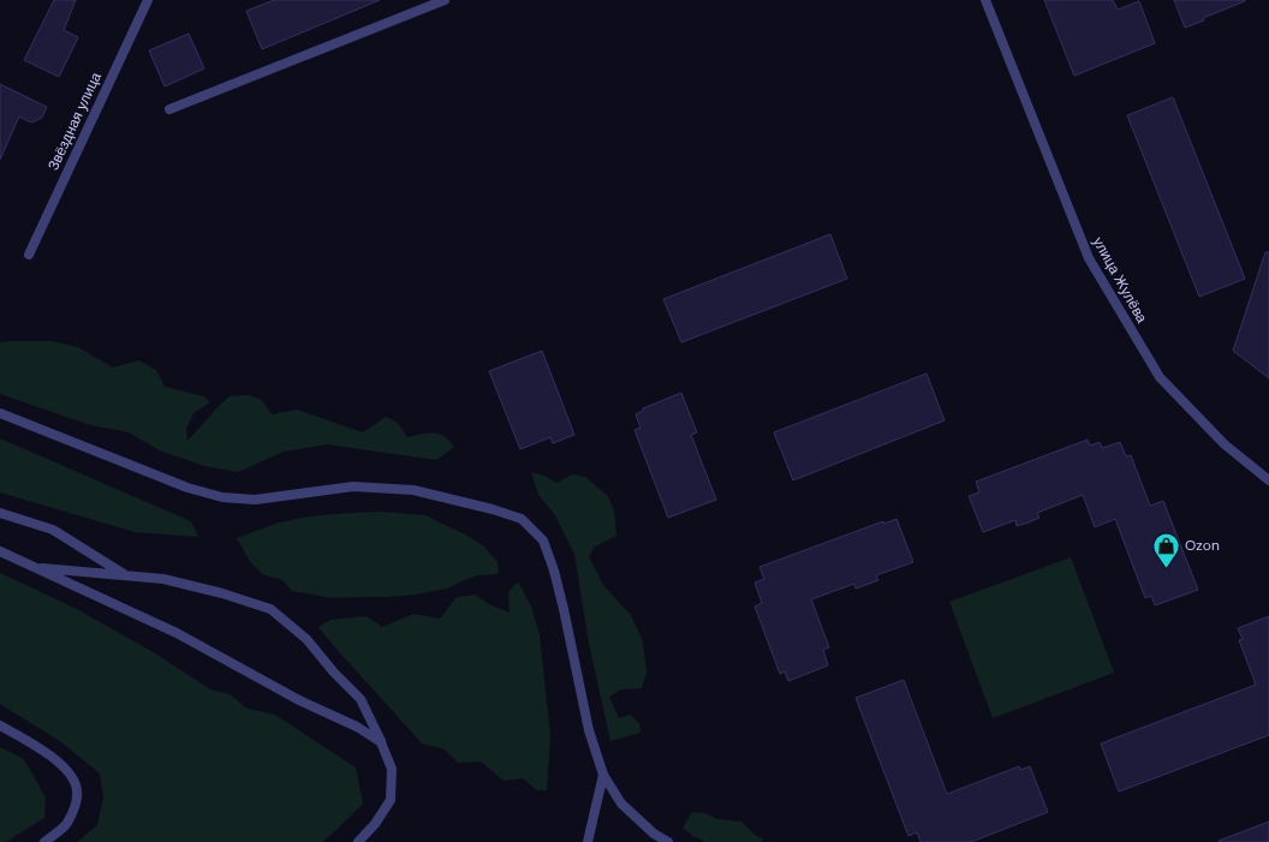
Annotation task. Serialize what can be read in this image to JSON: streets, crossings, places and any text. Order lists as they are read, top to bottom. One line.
{"streets":{"street":["Звёздная улица","улица Жулёва"]},"places":{"shop":["Ozon"]}}
